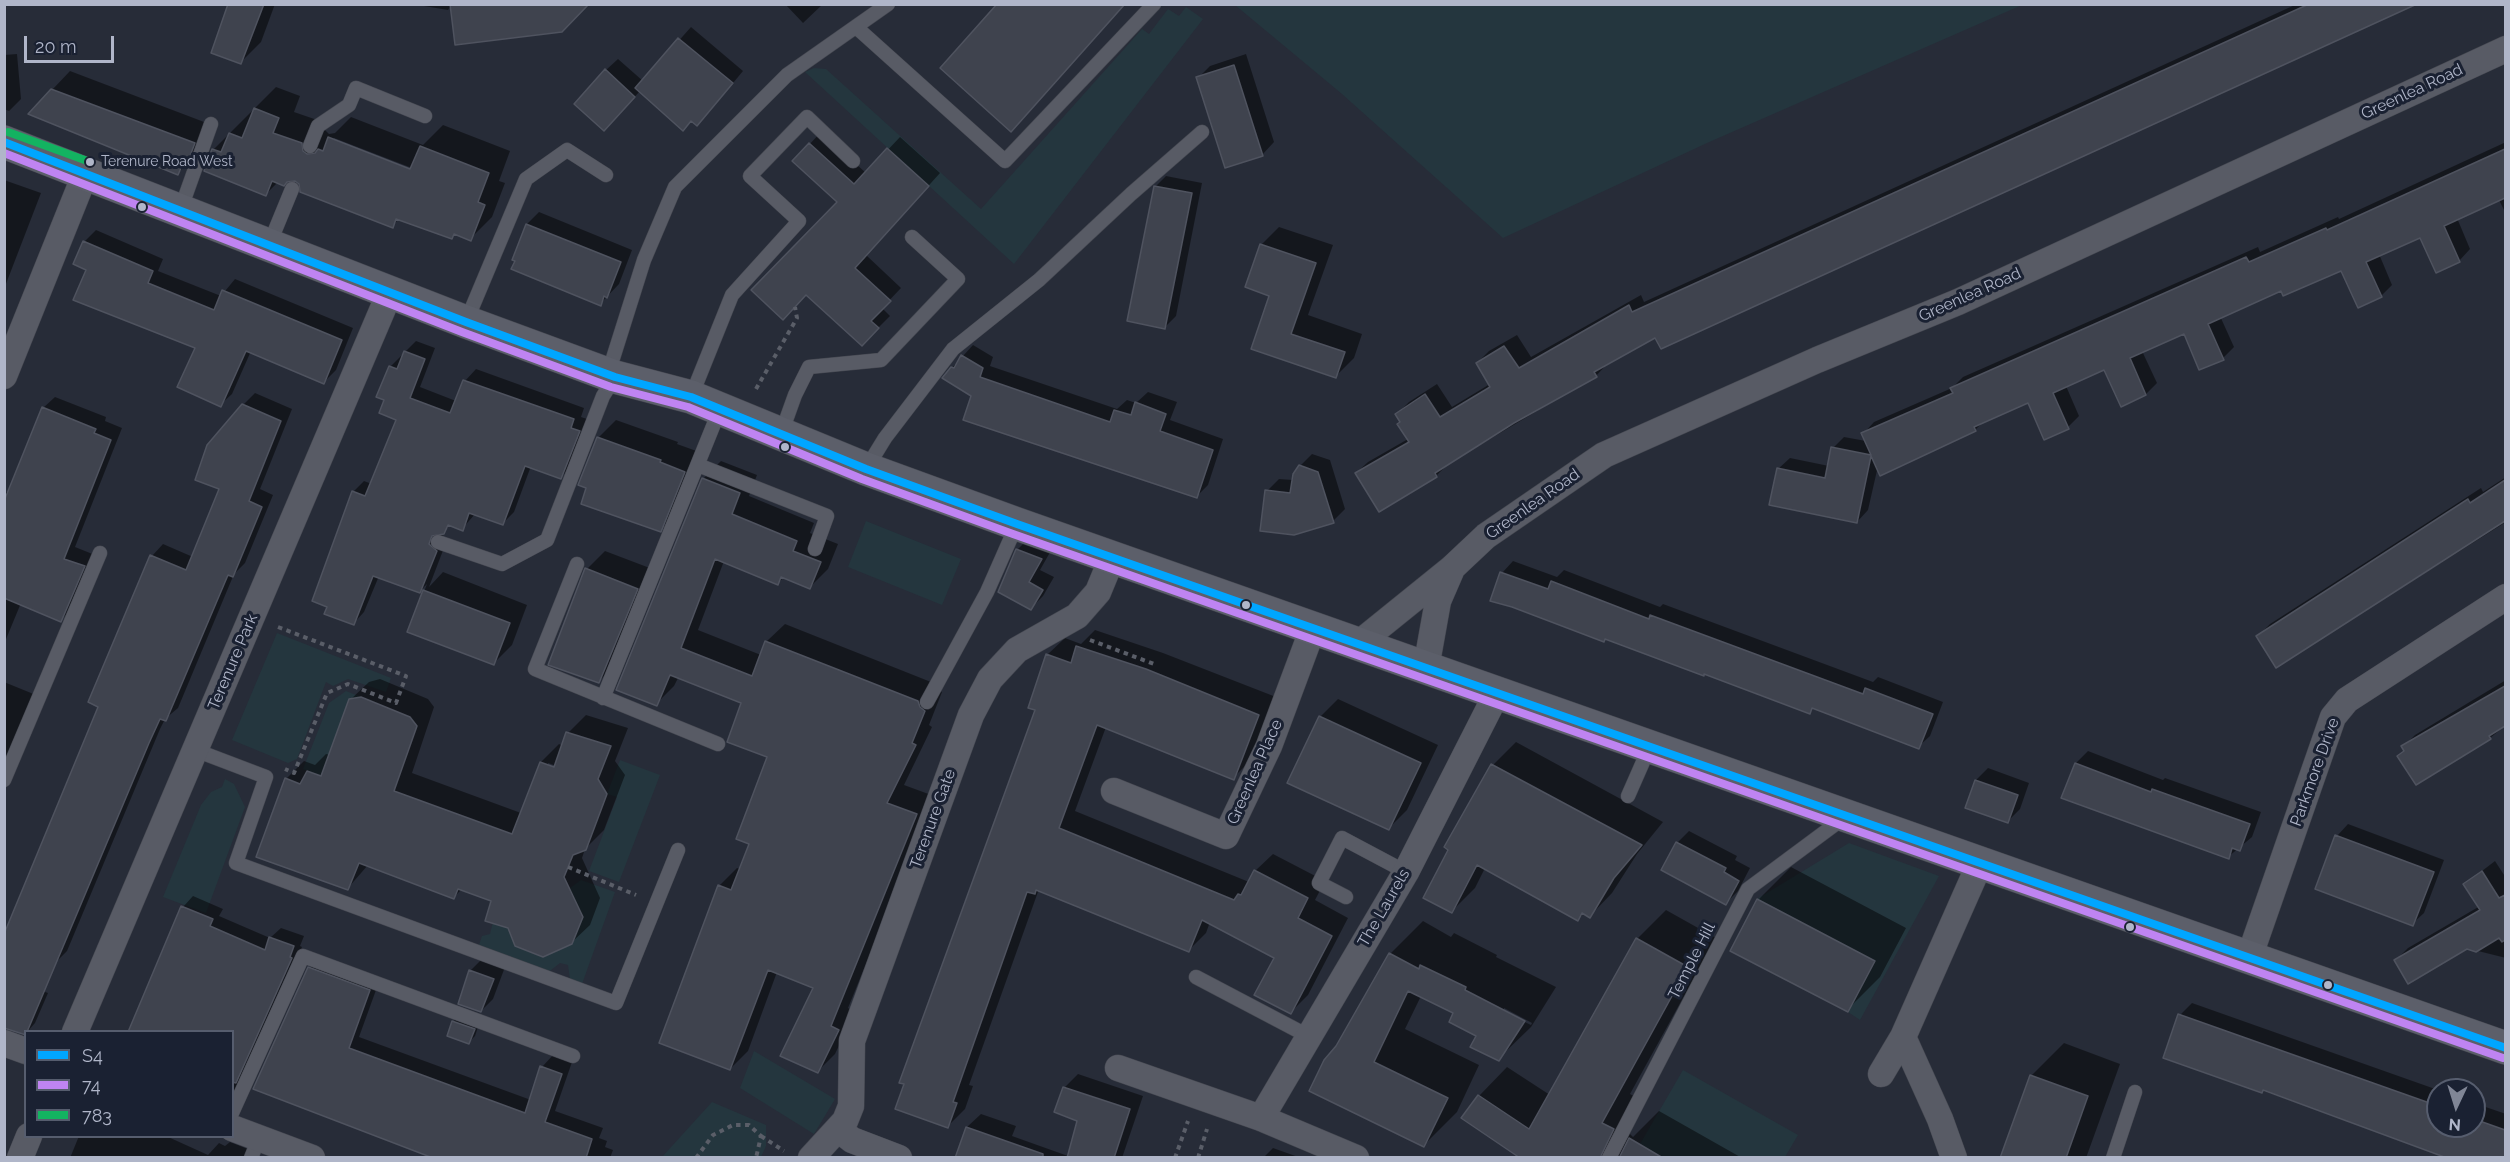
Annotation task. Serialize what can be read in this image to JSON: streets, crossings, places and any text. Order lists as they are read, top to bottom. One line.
{"streets":{"street":["Greenlea Road","Terenure Park","Greenlea Place","Parkmore Drive","Terenure Gate","The Laurels"],"lane":["Temple Hill"]},"places":["Terenure Road West"],"lines":["transit line 783","transit line S4","transit line 74"],"legend":["S4","74","783"],"scale_bar":"20 m","north":"bottom"}
